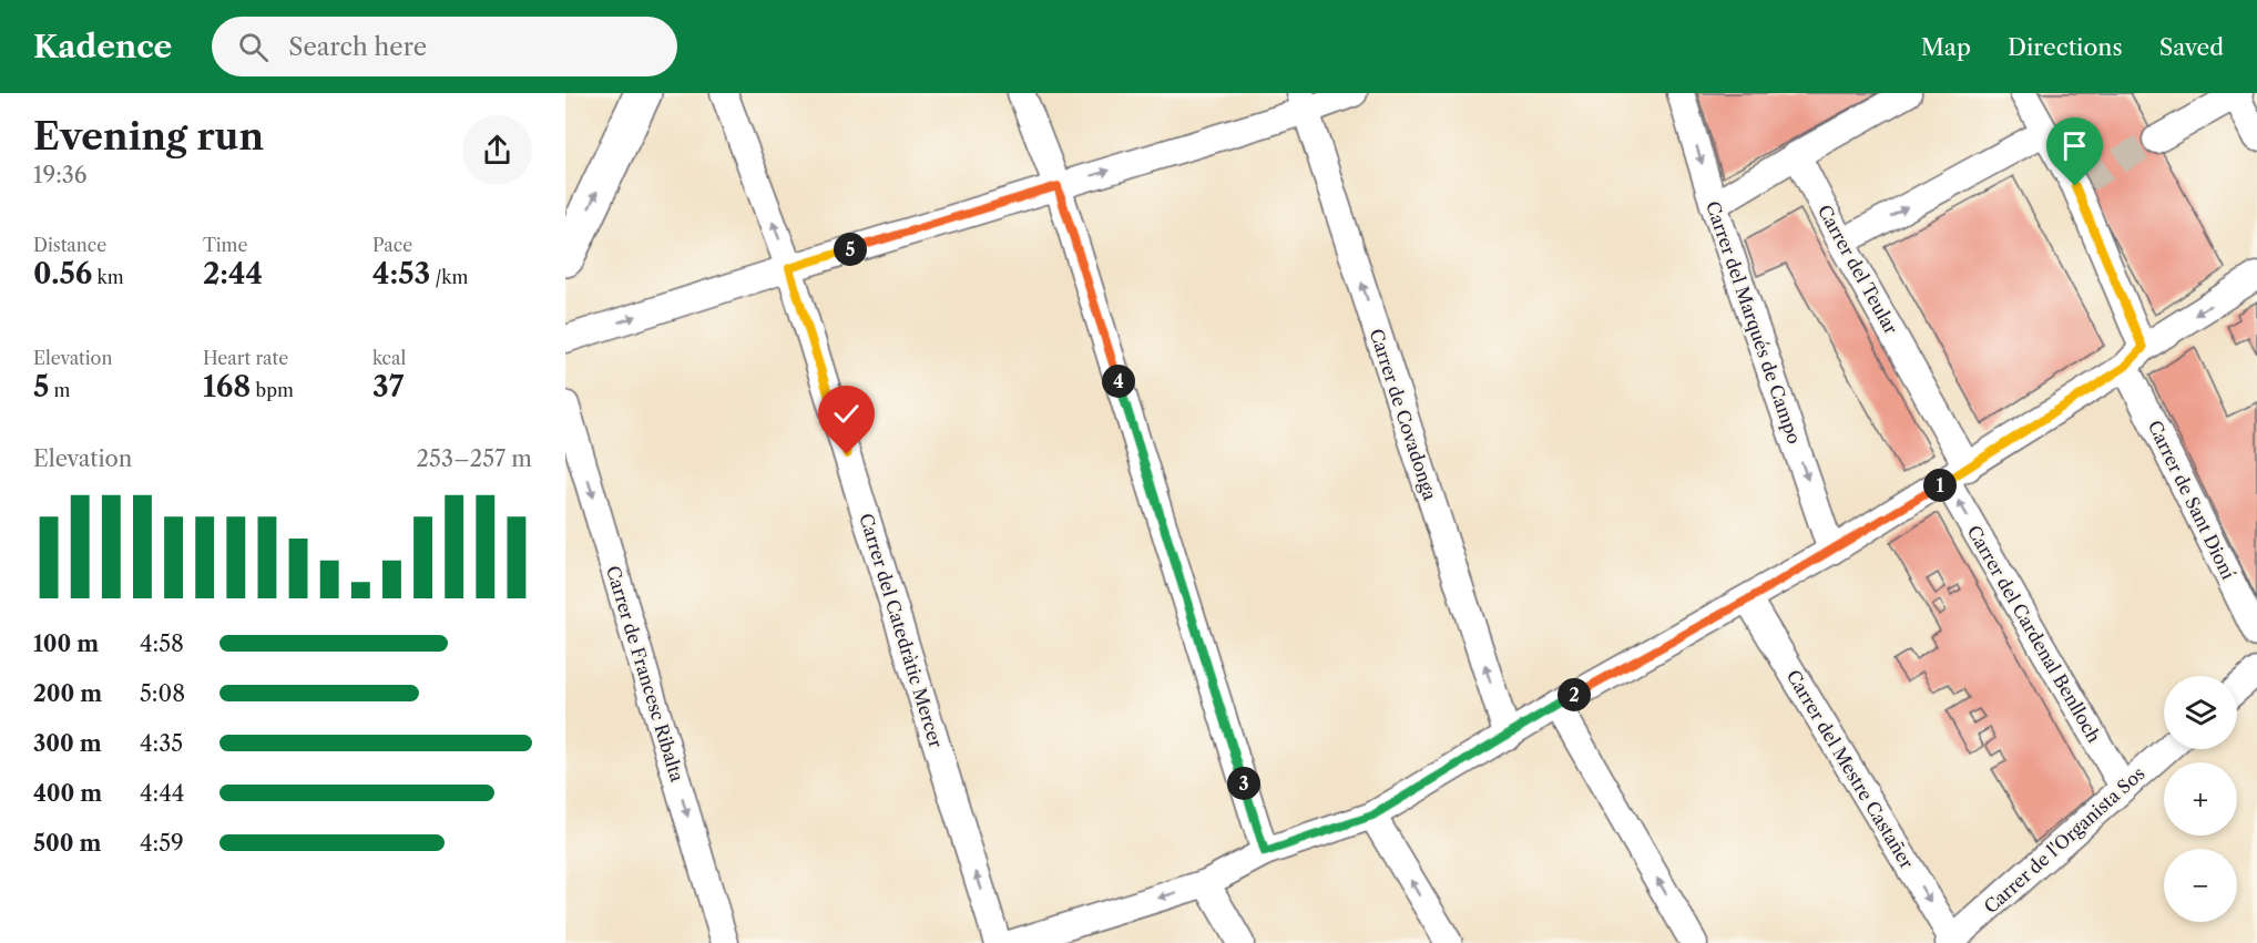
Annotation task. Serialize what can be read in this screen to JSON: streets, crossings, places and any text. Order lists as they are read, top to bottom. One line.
{"streets":{"street":["Carrer del Teular","Carrer del Marqués de Campo","Carrer de Covadonga","Carrer de Sant Dioní","Carrer del Catedràtic Mercer","Carrer del Cardenal Benlloch","Carrer de Francesc Ribalta","Carrer del Mestre Castañer","Carrer de l'Organista Sos"]},"crossings":[["Carrer del Teular","Carrer del Cardenal Benlloch"],["Carrer del Cardenal Benlloch","Carrer de l'Organista Sos"],["Carrer del Mestre Castañer","Carrer de l'Organista Sos"]],"one_way":["Carrer del Marqués de Campo","Carrer de Covadonga","Carrer del Catedràtic Mercer","Carrer del Cardenal Benlloch","Carrer de Francesc Ribalta"],"page":{"header":"Kadence","search":"Search here","nav":["Map","Directions","Saved"],"heading":["Evening run","19:36"],"stats":[["Distance","0.56 km"],["Time","2:44"],["Pace","4:53 /km"],["Elevation","5 m"],["Heart rate","168 bpm"],["kcal","37"]],"pins":["5","4","1","2","3"],"chart":["Elevation","253–257 m"],"list":[{"name":"100 m","note":"4:58"},{"name":"200 m","note":"5:08"},{"name":"300 m","note":"4:35"},{"name":"400 m","note":"4:44"},{"name":"500 m","note":"4:59"}],"map_buttons":["+","−"]}}
